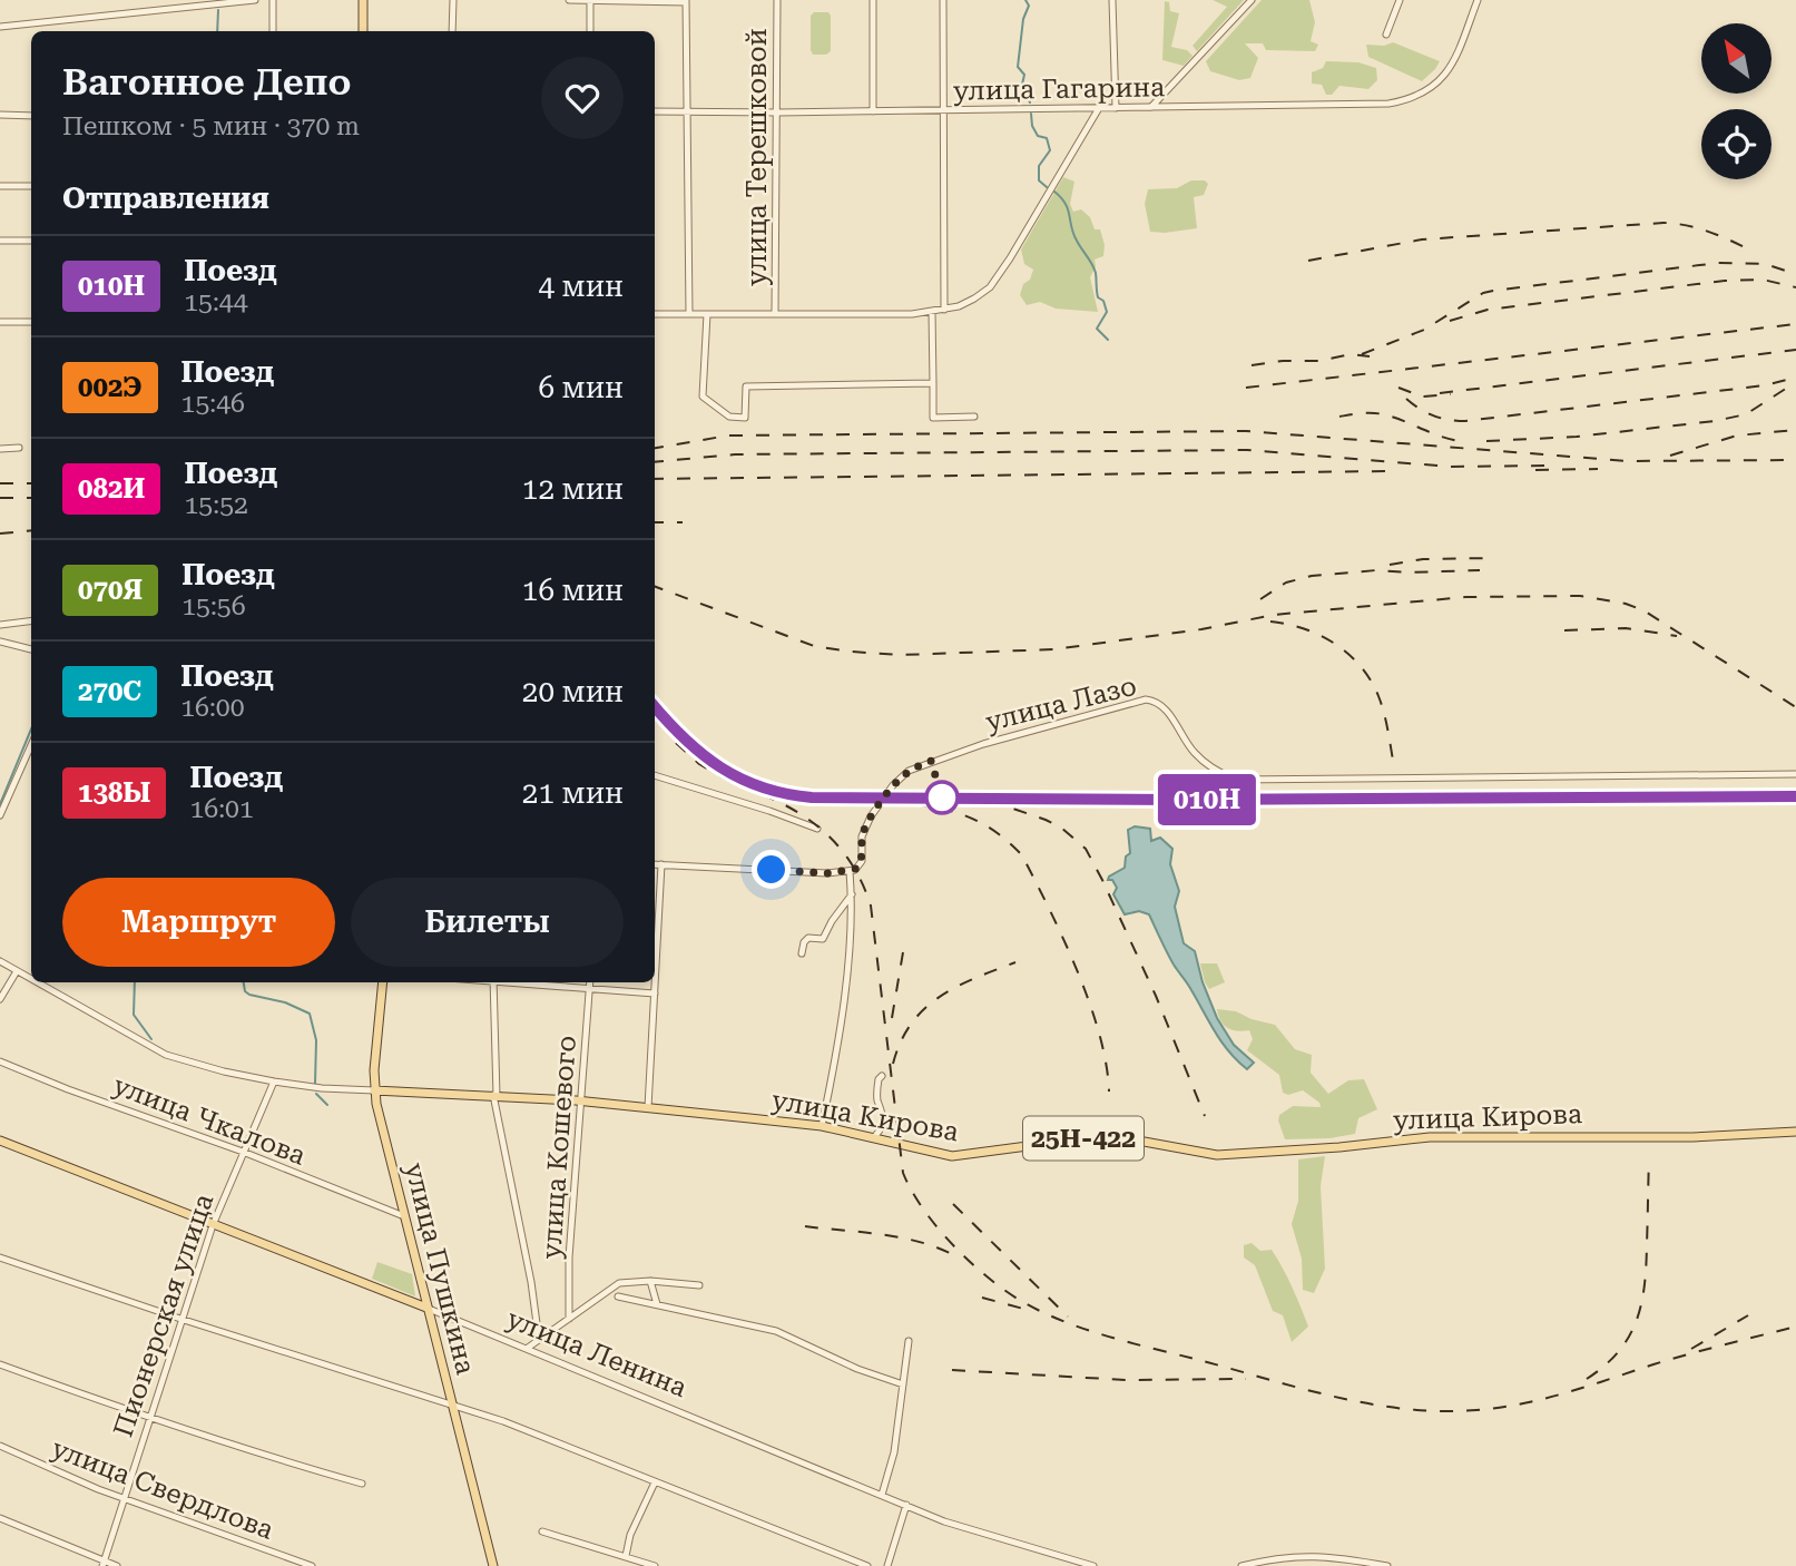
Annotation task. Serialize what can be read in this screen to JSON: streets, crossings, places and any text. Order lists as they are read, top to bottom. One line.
{"streets":{"main road":["улица Кирова","25Н-422","улица Пушкина","улица Ленина"],"street":["улица Гагарина","улица Терешковой","улица Лазо","улица Чкалова","улица Кошевого","Пионерская улица","улица Свердлова"]},"crossings":[["улица Гагарина","улица Терешковой"],["улица Кирова","улица Кошевого"],["улица Кирова","улица Пушкина"],["улица Кирова","Пионерская улица"],["улица Чкалова","улица Пушкина"],["улица Чкалова","Пионерская улица"],["улица Пушкина","улица Ленина"],["Пионерская улица","улица Ленина"],["Пионерская улица","улица Свердлова"]],"north":"top left","page":{"on_map":"010Н","heading":[["Вагонное Депо","Пешком · 5 мин · 370 m"],"Отправления"],"list":[{"mark":"010Н","name":"Поезд","note":"15:44","value":"4 мин"},{"mark":"002Э","name":"Поезд","note":"15:46","value":"6 мин"},{"mark":"082И","name":"Поезд","note":"15:52","value":"12 мин"},{"mark":"070Я","name":"Поезд","note":"15:56","value":"16 мин"},{"mark":"270С","name":"Поезд","note":"16:00","value":"20 мин"},{"mark":"138Ы","name":"Поезд","note":"16:01","value":"21 мин"}],"buttons":["Маршрут","Билеты"]}}
